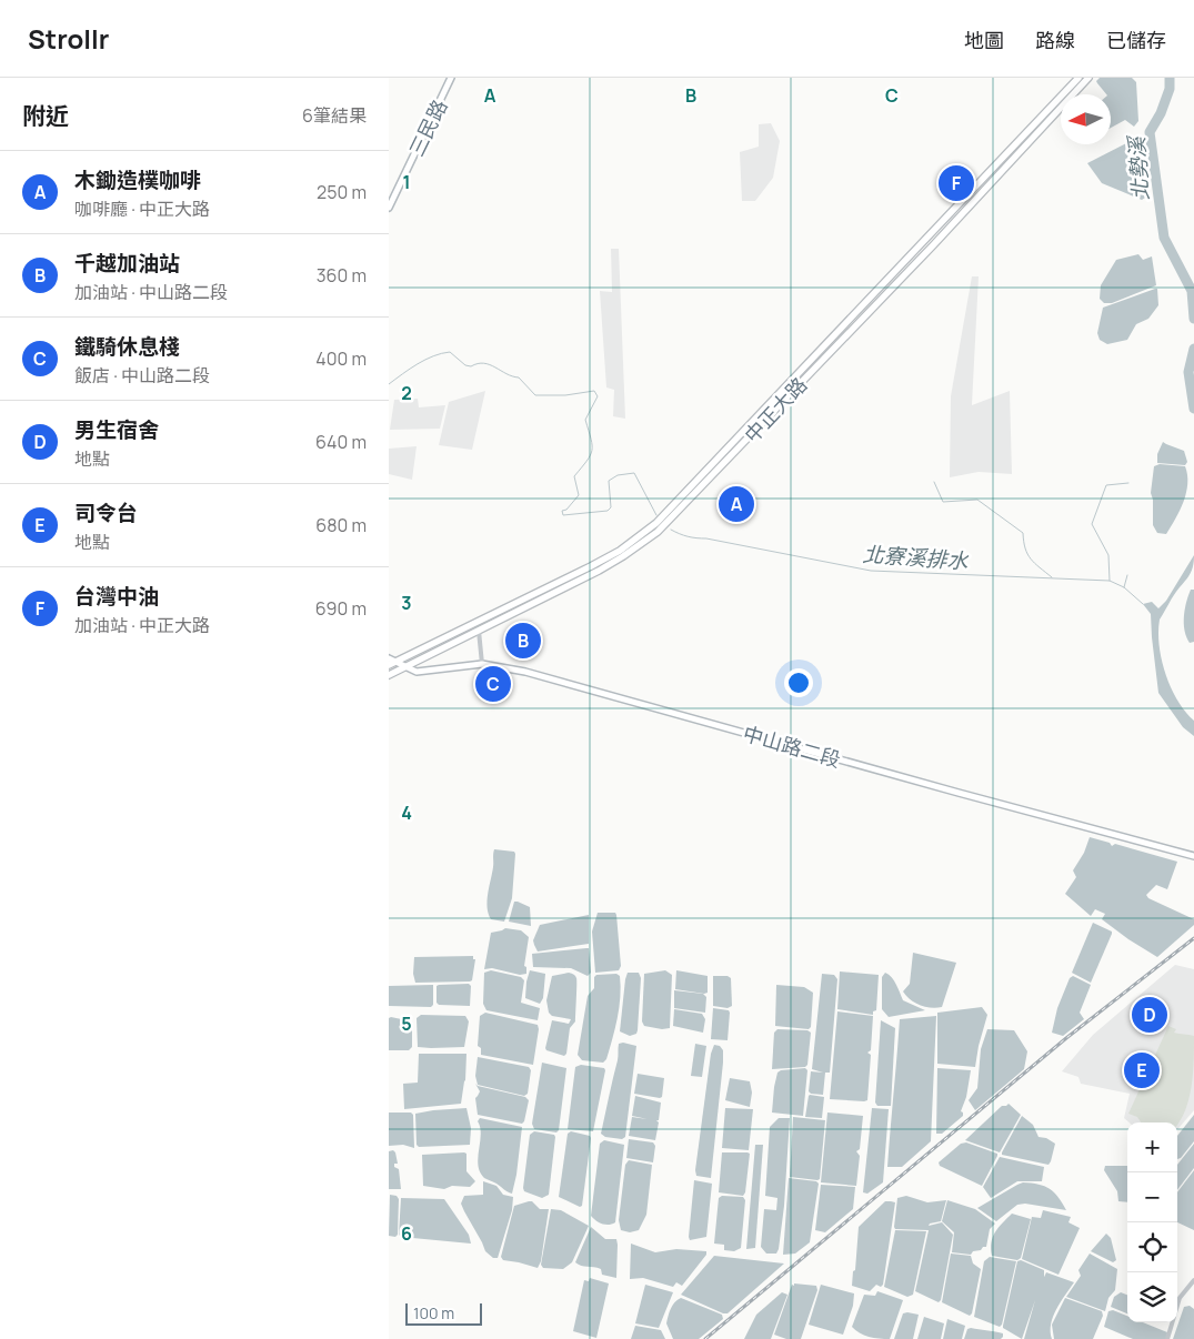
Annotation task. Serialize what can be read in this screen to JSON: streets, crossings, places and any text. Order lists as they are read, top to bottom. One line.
{"streets":{"main road":["中正大路"],"street":["三民路","中山路二段"]},"crossings":[["中正大路","中山路二段"]],"water":["北勢溪","北寮溪排水"],"scale_bar":"100 m","north":"left","page":{"header":"Strollr","nav":["地圖","路線","已儲存"],"heading":["附近","6筆結果"],"list":[{"mark":"A","name":"木鋤造樸咖啡","note":"咖啡廳 · 中正大路","value":"250 m"},{"mark":"B","name":"千越加油站","note":"加油站 · 中山路二段","value":"360 m"},{"mark":"C","name":"鐵騎休息棧","note":"飯店 · 中山路二段","value":"400 m"},{"mark":"D","name":"男生宿舍","note":"地點","value":"640 m"},{"mark":"E","name":"司令台","note":"地點","value":"680 m"},{"mark":"F","name":"台灣中油","note":"加油站 · 中正大路","value":"690 m"}],"pins":["F","A","B","C","D","E"],"map_buttons":["+","−"],"scale":"100 m"},"grid":{"columns":["A","B","C"],"rows":["1","2","3","4","5","6"]}}
